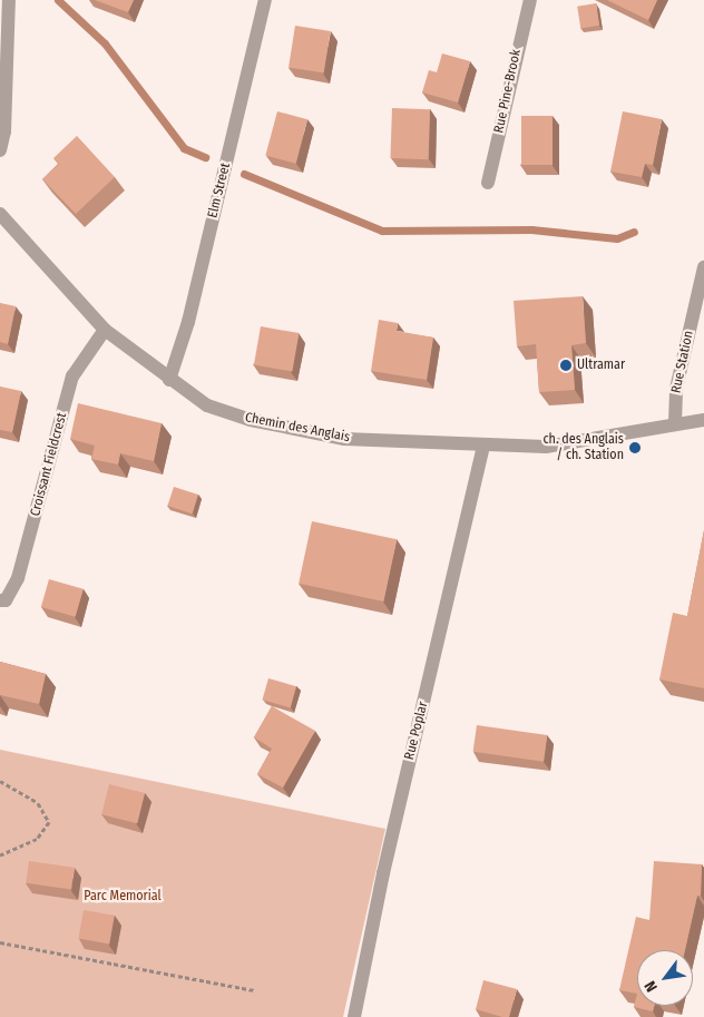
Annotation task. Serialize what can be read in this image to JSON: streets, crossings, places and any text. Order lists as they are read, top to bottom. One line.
{"streets":{"street":["Rue Pine-Brook","Elm Street","Rue Station","Chemin des Anglais","Croissant Fieldcrest","Rue Poplar"]},"crossings":[["Elm Street","Chemin des Anglais"],["Rue Station","Chemin des Anglais"],["Chemin des Anglais","Croissant Fieldcrest"],["Chemin des Anglais","Rue Poplar"]],"parks":["Parc Memorial"],"places":["Ultramar","ch. des Anglais / ch. Station"],"north":"bottom left"}
